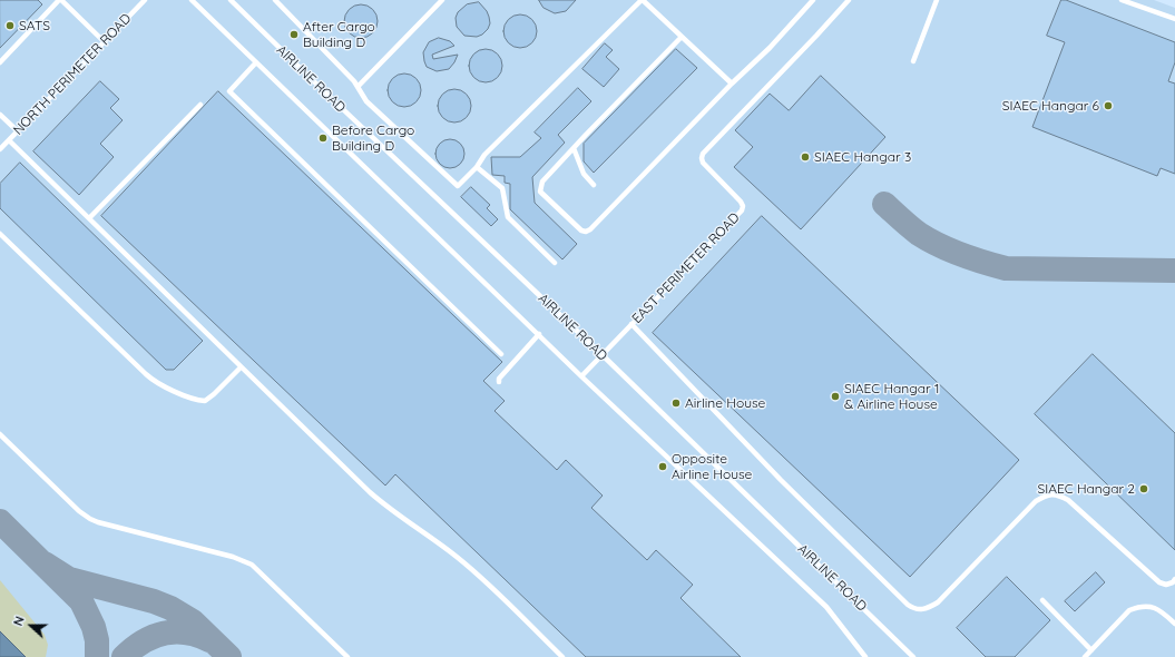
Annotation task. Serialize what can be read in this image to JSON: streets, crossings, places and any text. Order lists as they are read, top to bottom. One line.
{"streets":{"lane":["NORTH PERIMETER ROAD","AIRLINE ROAD","EAST PERIMETER ROAD"]},"crossings":[["AIRLINE ROAD","EAST PERIMETER ROAD"]],"places":["SATS","After Cargo Building D","SIAEC Hangar 6","Before Cargo Building D","SIAEC Hangar 3","SIAEC Hangar 1 & Airline House","Airline House","Opposite Airline House","SIAEC Hangar 2"],"north":"left"}
